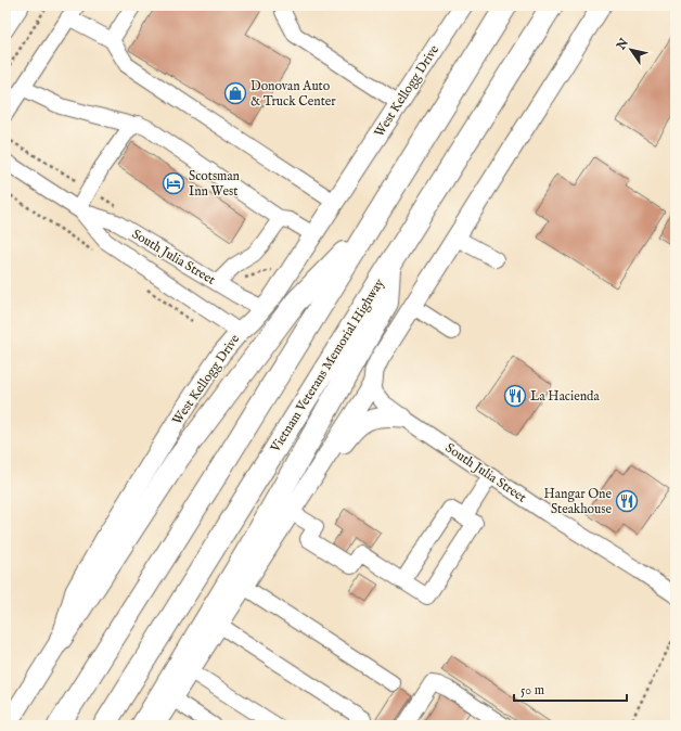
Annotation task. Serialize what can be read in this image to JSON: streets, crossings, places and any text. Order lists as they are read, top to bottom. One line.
{"streets":{"highway":["Vietnam Veterans Memorial Highway"],"main road":["West Kellogg Drive"],"street":["South Julia Street"]},"crossings":[["West Kellogg Drive","South Julia Street"]],"places":{"shop":["Donovan Auto & Truck Center"],"hotel":["Scotsman Inn West"],"restaurant":["La Hacienda","Hangar One Steakhouse"]},"scale_bar":"50 m","north":"top left"}
